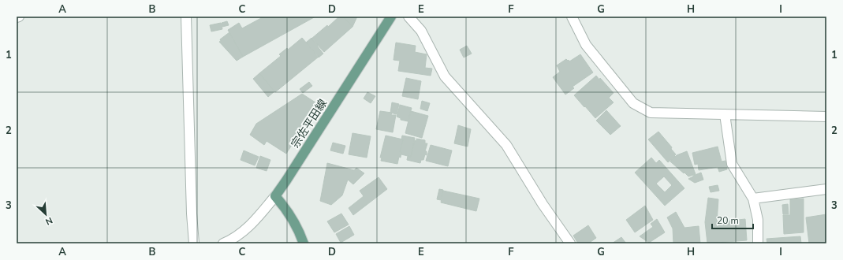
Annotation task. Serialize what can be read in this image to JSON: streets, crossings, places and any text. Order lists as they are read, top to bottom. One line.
{"streets":{"main road":["宗佐平田線"]},"scale_bar":"20 m","north":"bottom right","grid":{"columns":["A","B","C","D","E","F","G","H","I"],"rows":["1","2","3"]}}
